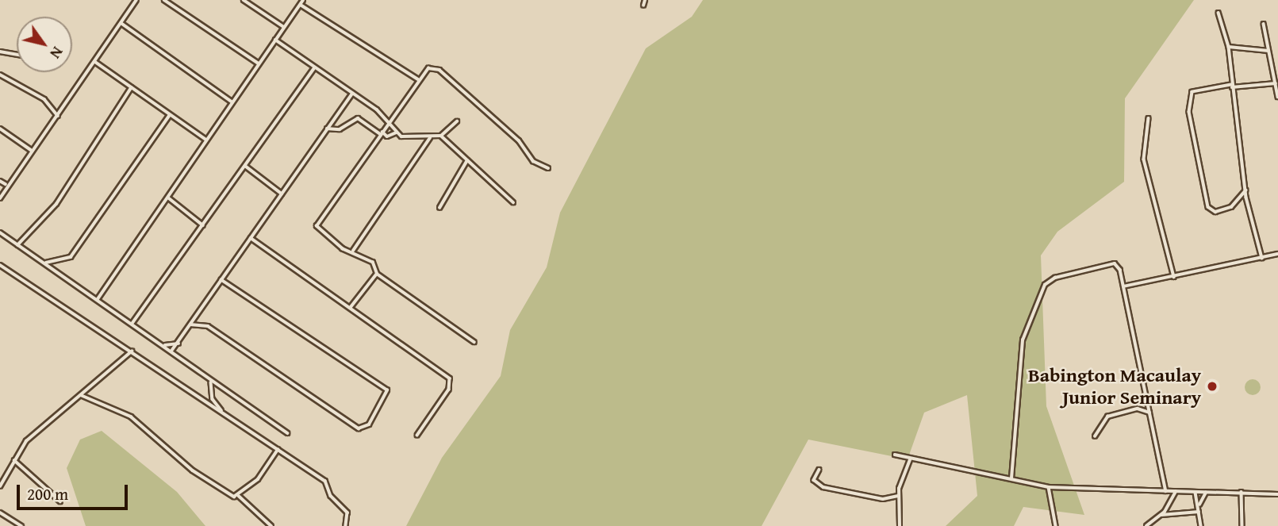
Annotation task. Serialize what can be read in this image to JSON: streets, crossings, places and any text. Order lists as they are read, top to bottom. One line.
{"places":["Babington Macaulay Junior Seminary"],"scale_bar":"200 m","north":"bottom right"}
